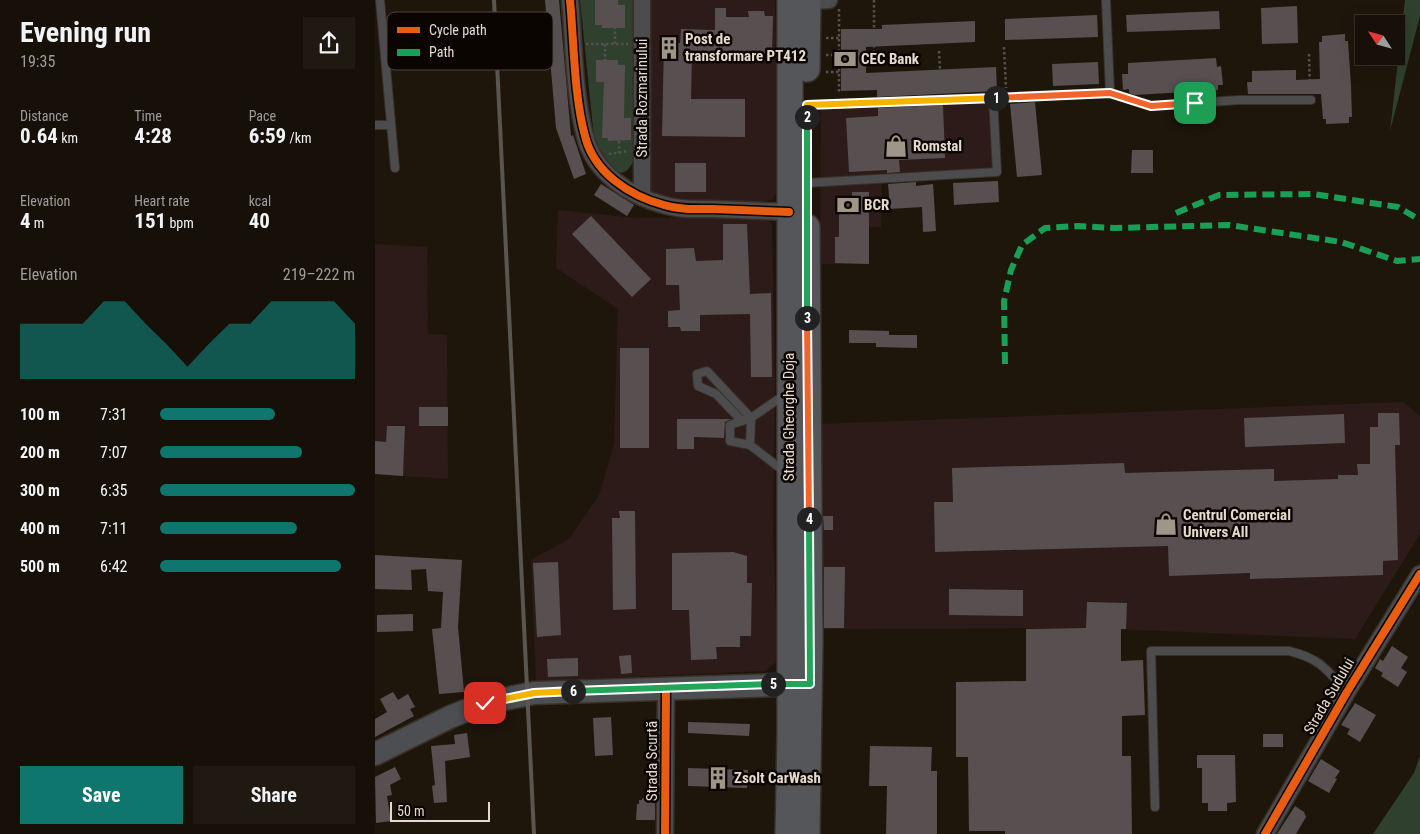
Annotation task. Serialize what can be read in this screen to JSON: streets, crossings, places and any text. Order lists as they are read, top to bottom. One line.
{"streets":{"main road":["Strada Gheorghe Doja"],"street":["Strada Rozmarinului","Strada Sudului","Strada Scurtă"]},"places":{"building":["Post de transformare PT412","Zsolt CarWash"],"bank":["CEC Bank","BCR"],"shop":["Romstal","Centrul Comercial Univers All"]},"legend":["Cycle path","Path"],"scale_bar":"50 m","north":"top left","page":{"heading":["Evening run","19:35"],"stats":[["Distance","0.64 km"],["Time","4:28"],["Pace","6:59 /km"],["Elevation","4 m"],["Heart rate","151 bpm"],["kcal","40"]],"pins":["1","2","3","4","5","6"],"chart":["Elevation","219–222 m"],"list":[{"name":"100 m","note":"7:31"},{"name":"200 m","note":"7:07"},{"name":"300 m","note":"6:35"},{"name":"400 m","note":"7:11"},{"name":"500 m","note":"6:42"}],"buttons":["Save","Share"],"scale":"50 m"}}
